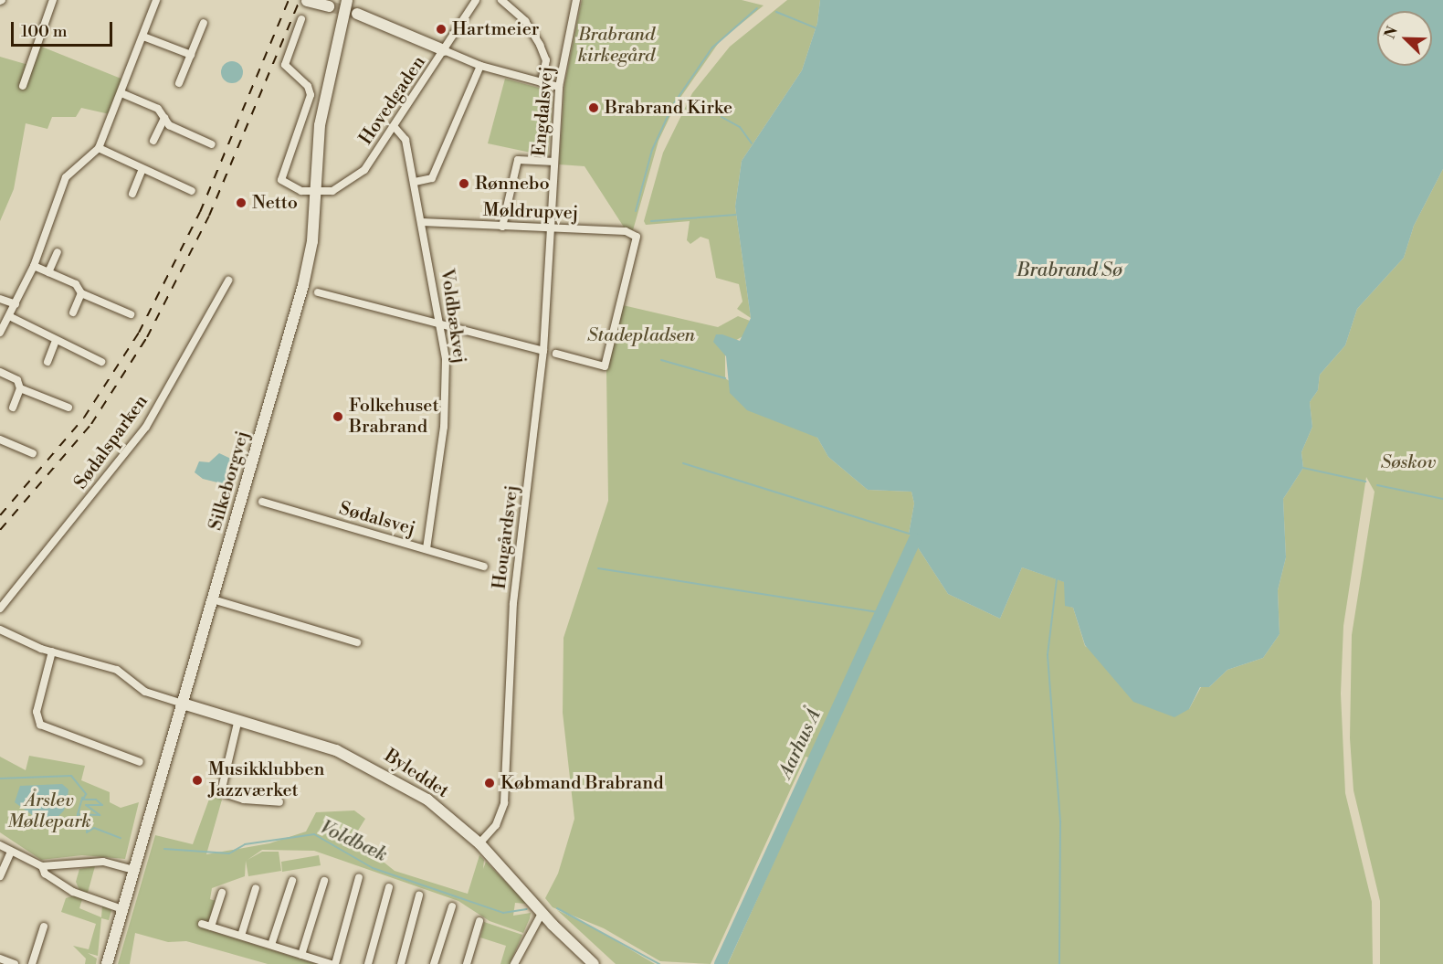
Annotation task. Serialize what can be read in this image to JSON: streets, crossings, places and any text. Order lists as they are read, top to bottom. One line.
{"streets":{"main road":["Silkeborgvej","Byleddet"],"street":["Hovedgaden","Engdalsvej","Møldrupvej","Voldbækvej","Sødalsparken","Sødalsvej","Hougårdsvej"]},"crossings":[["Hovedgaden","Voldbækvej"],["Hovedgaden","Silkeborgvej"],["Engdalsvej","Møldrupvej"],["Engdalsvej","Hougårdsvej"],["Møldrupvej","Voldbækvej"],["Møldrupvej","Hougårdsvej"],["Voldbækvej","Sødalsvej"],["Silkeborgvej","Byleddet"],["Hougårdsvej","Byleddet"]],"water":["Brabrand Sø","Aarhus Å","Voldbæk"],"parks":["Brabrand kirkegård","Stadepladsen","Søskov","Årslev Møllepark"],"places":["Hartmeier","Brabrand Kirke","Rønnebo","Netto","Folkehuset Brabrand","Musikklubben Jazzværket","Købmand Brabrand"],"scale_bar":"100 m","north":"top left"}
